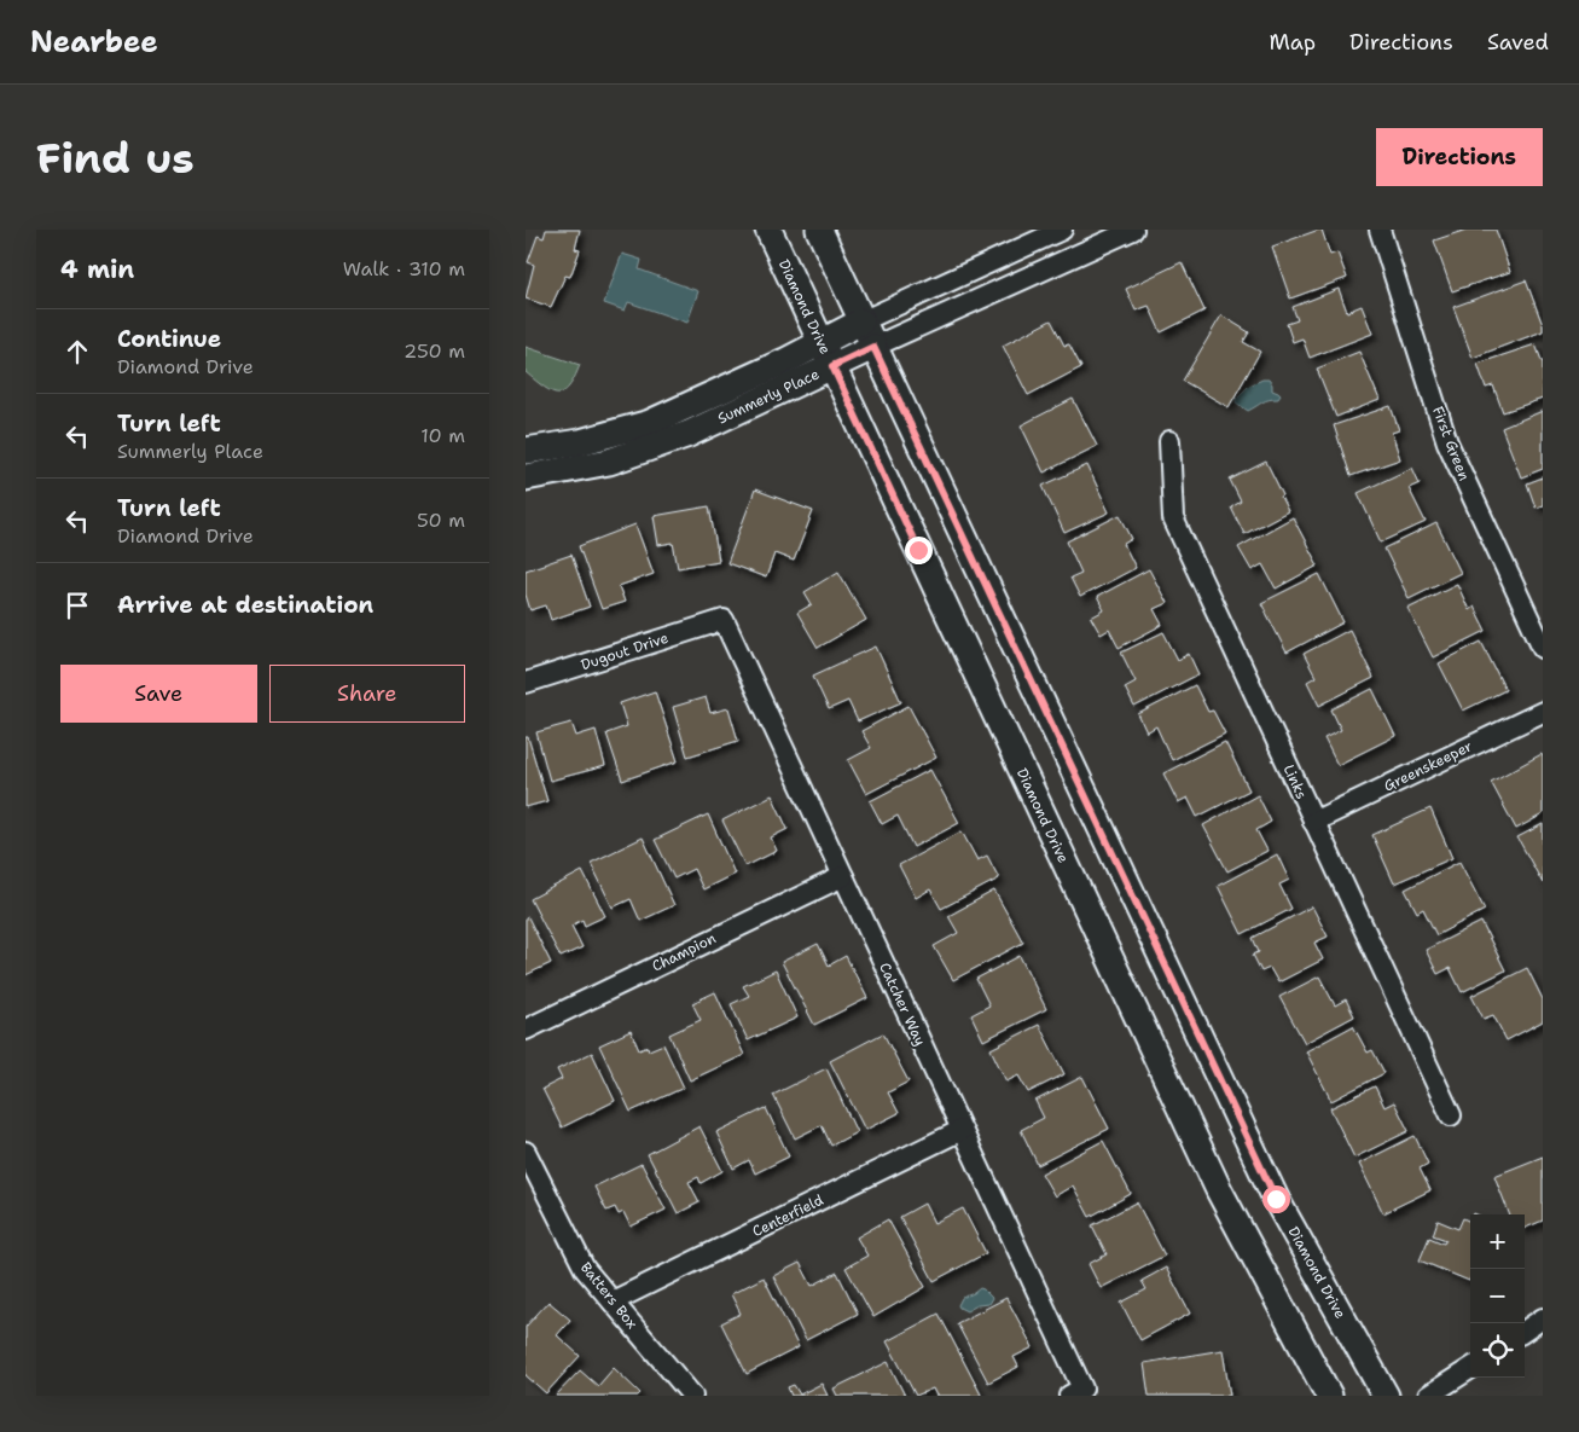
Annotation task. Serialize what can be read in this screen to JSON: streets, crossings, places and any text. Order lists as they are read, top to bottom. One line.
{"streets":{"street":["Diamond Drive","Summerly Place","First Green","Dugout Drive","Greenskeeper","Links","Champion","Catcher Way","Centerfield","Batters Box"]},"crossings":[["Diamond Drive","Summerly Place"],["Dugout Drive","Catcher Way"],["Greenskeeper","Links"],["Champion","Catcher Way"],["Catcher Way","Centerfield"],["Centerfield","Batters Box"]],"page":{"header":"Nearbee","nav":["Map","Directions","Saved"],"buttons":["Directions",["Save","Share"]],"title":"Find us","heading":["4 min","Walk · 310 m"],"list":[["Continue","Diamond Drive","250 m"],["Turn left","Summerly Place","10 m"],["Turn left","Diamond Drive","50 m"],"Arrive at destination"],"map_buttons":["+","−"]}}
